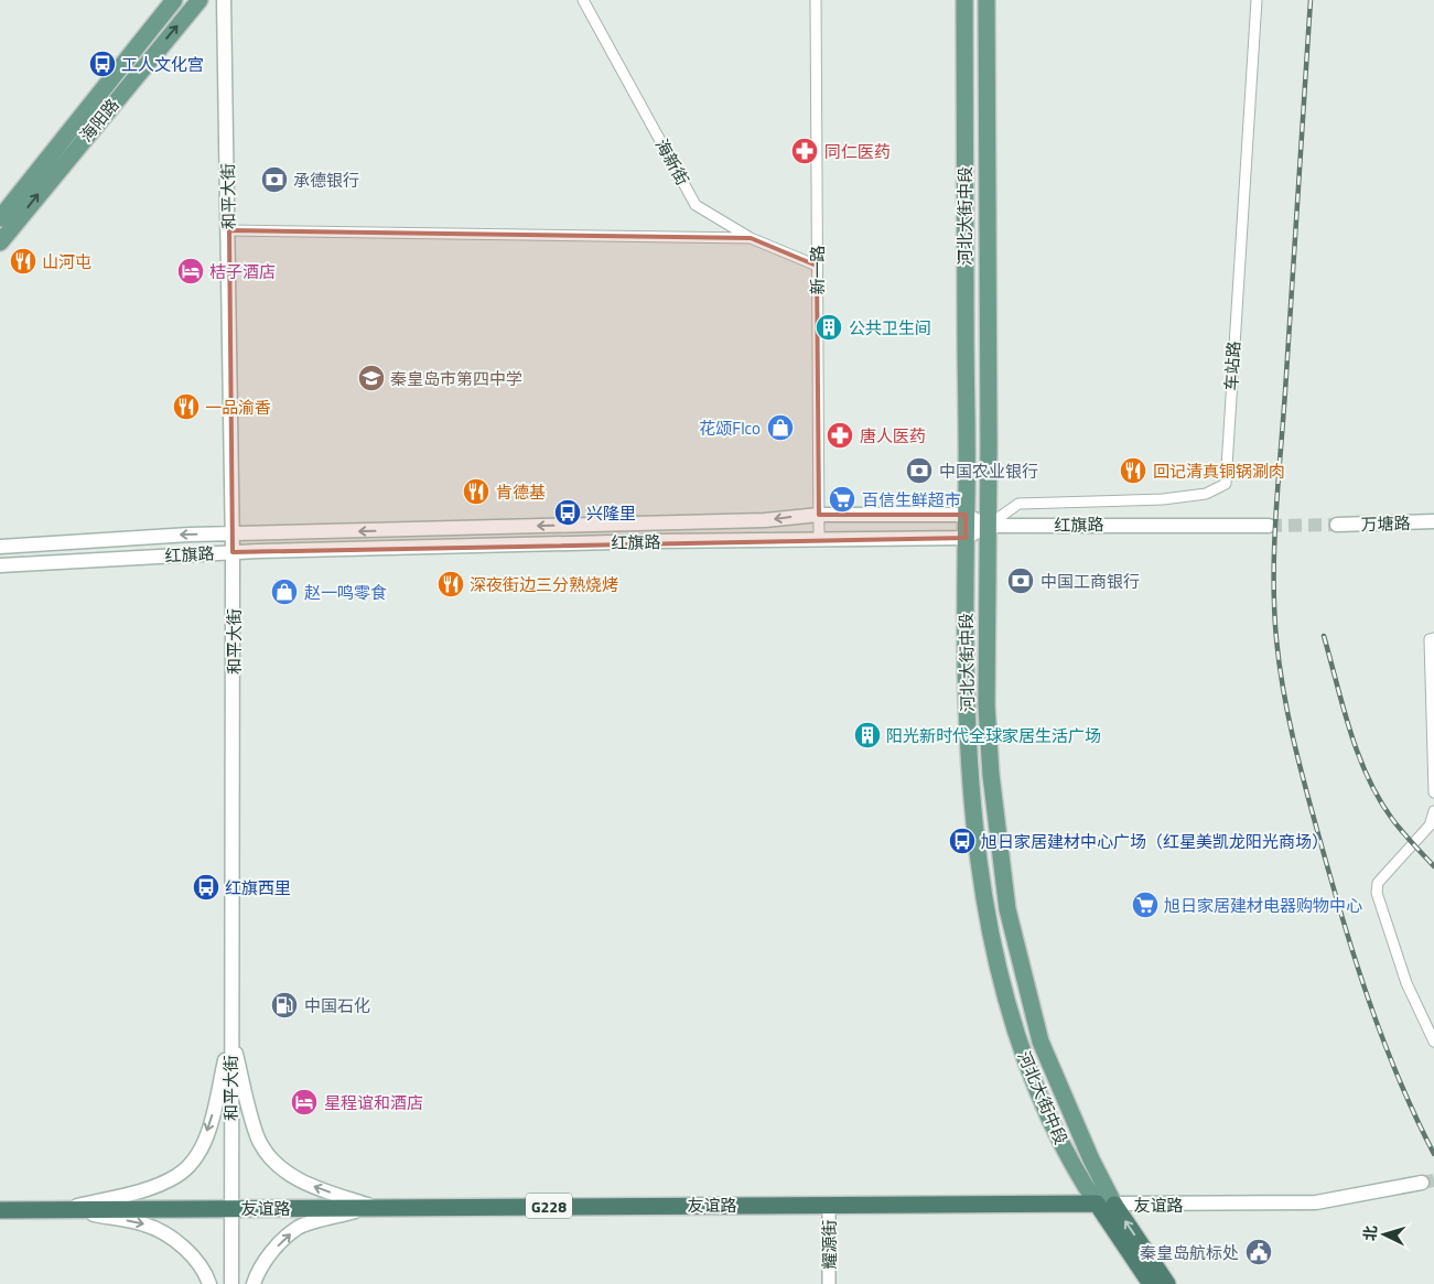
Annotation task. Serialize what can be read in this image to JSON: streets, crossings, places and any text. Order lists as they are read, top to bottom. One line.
{"streets":{"highway":["河北大街中段","友谊路","G228"],"main road":["海阳路","和平大街","万塘路","红旗路"],"street":["海新街","新一路","车站路","耀源街"]},"crossings":[["海新街","新一路"],["和平大街","红旗路"],["和平大街","友谊路"],["河北大街中段","红旗路"],["河北大街中段","友谊路"],["新一路","红旗路"],["车站路","红旗路"],["友谊路","耀源街"]],"places":{"bus stop":["工人文化宫","兴隆里","旭日家居建材中心广场（红星美凯龙阳光商场）","红旗西里"],"pharmacy":["同仁医药","唐人医药"],"bank":["承德银行","中国农业银行","中国工商银行"],"restaurant":["山河屯","一品渝香","回记清真铜锅涮肉","肯德基","深夜街边三分熟烧烤"],"hotel":["桔子酒店","星程谊和酒店"],"building":["公共卫生间","阳光新时代全球家居生活广场"],"school or university":["秦皇岛市第四中学"],"shop":["花颂Flco","赵一鸣零食"],"supermarket":["百信生鲜超市","旭日家居建材电器购物中心"],"fuel station":["中国石化"],"public building":["秦皇岛航标处"]},"north":"left"}
